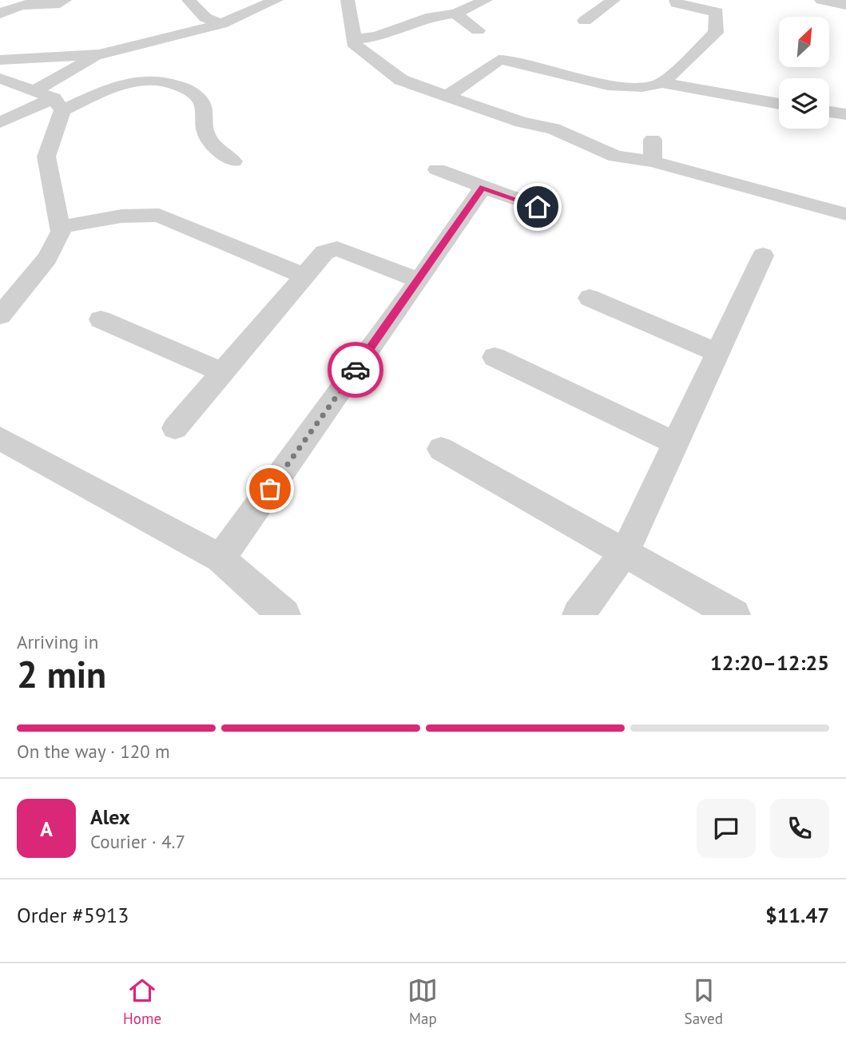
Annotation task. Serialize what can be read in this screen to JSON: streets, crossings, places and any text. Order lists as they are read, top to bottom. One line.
{"north":"top right","page":{"heading":["2 min","Arriving in","12:20–12:25"],"panel":["Alex","Courier · 4.7","Order #5913","$11.47"],"bar":"On the way · 120 m","round":"A","tabs":["Home","Map","Saved"]}}
